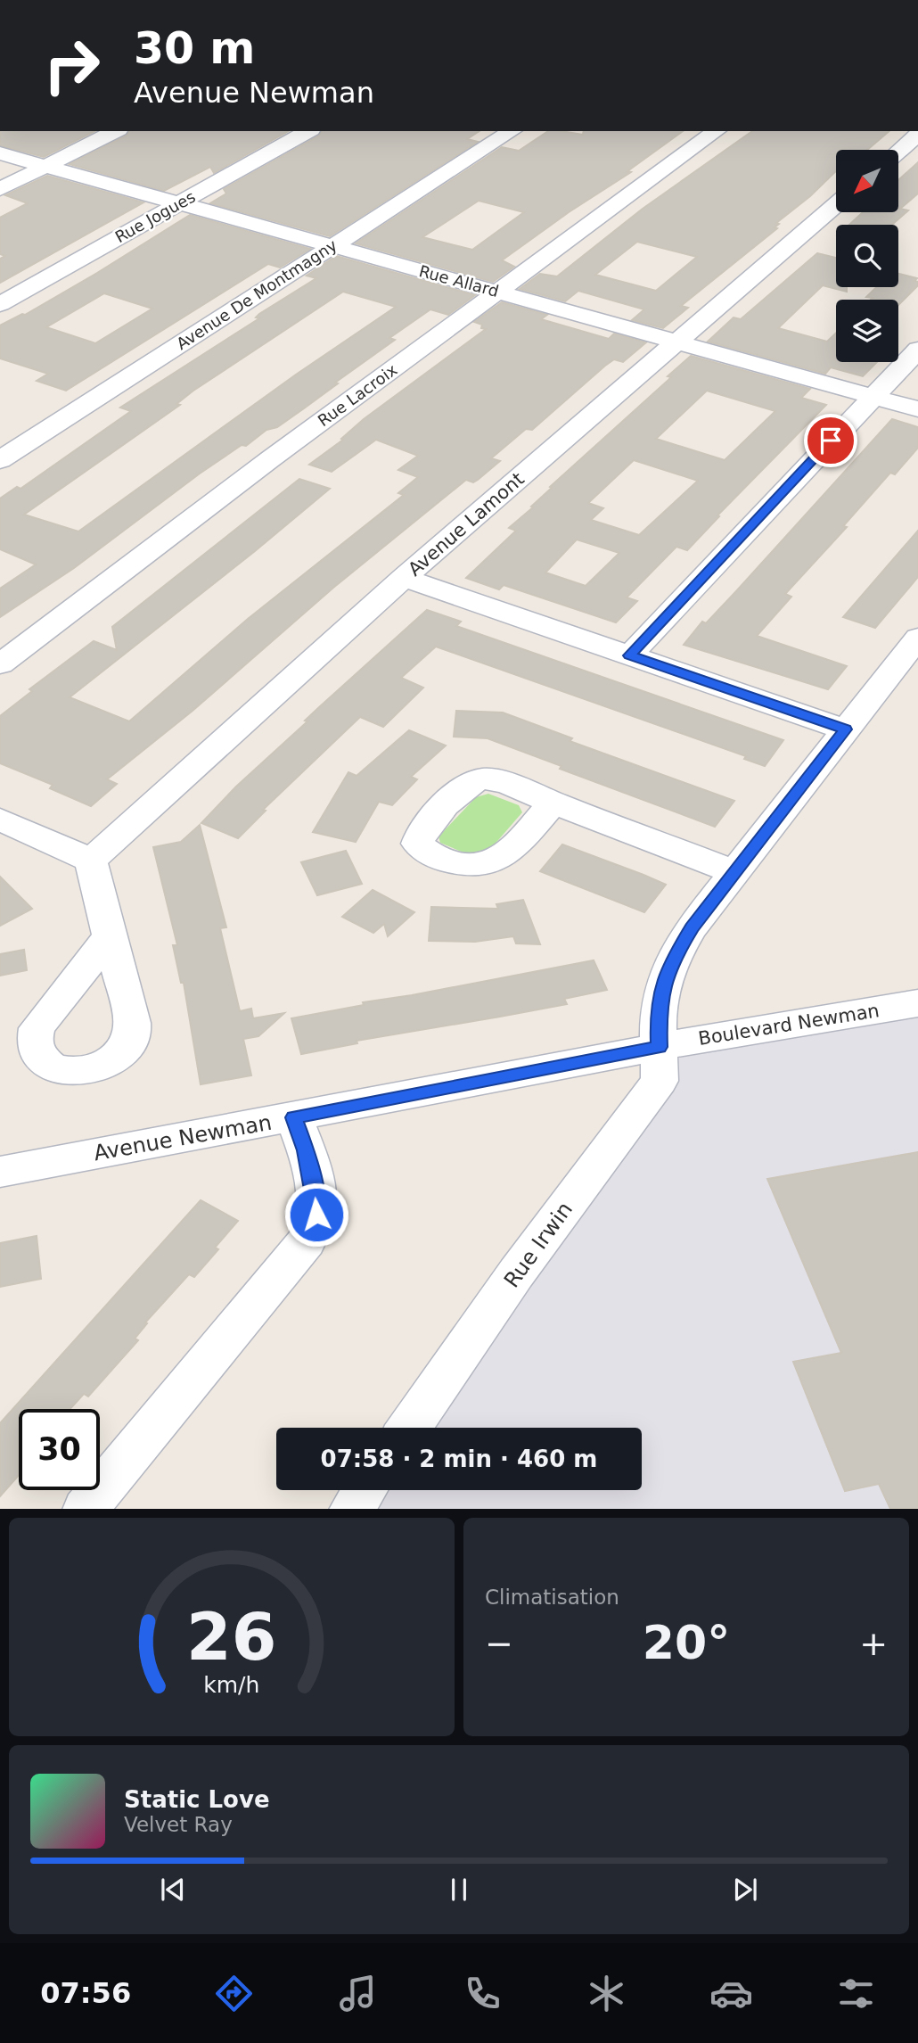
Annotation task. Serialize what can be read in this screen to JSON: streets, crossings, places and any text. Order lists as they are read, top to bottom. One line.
{"streets":{"street":["Rue Jogues","Rue Allard","Avenue De Montmagny","Rue Lacroix","Avenue Lamont","Boulevard Newman","Avenue Newman","Rue Irwin"]},"crossings":[["Rue Jogues","Rue Allard"],["Rue Allard","Avenue De Montmagny"],["Rue Allard","Rue Lacroix"],["Rue Allard","Avenue Lamont"],["Boulevard Newman","Avenue Newman"],["Boulevard Newman","Rue Irwin"],["Avenue Newman","Rue Irwin"]],"north":"bottom left","page":{"turn":["30 m","Avenue Newman"],"limit":"30","trip":"07:58 · 2 min · 460 m","tile":"Climatisation","heat":["−","20°","+"],"song":["Static Love","Velvet Ray"],"tabs":"07:56","gauge":["26","km/h"]}}
